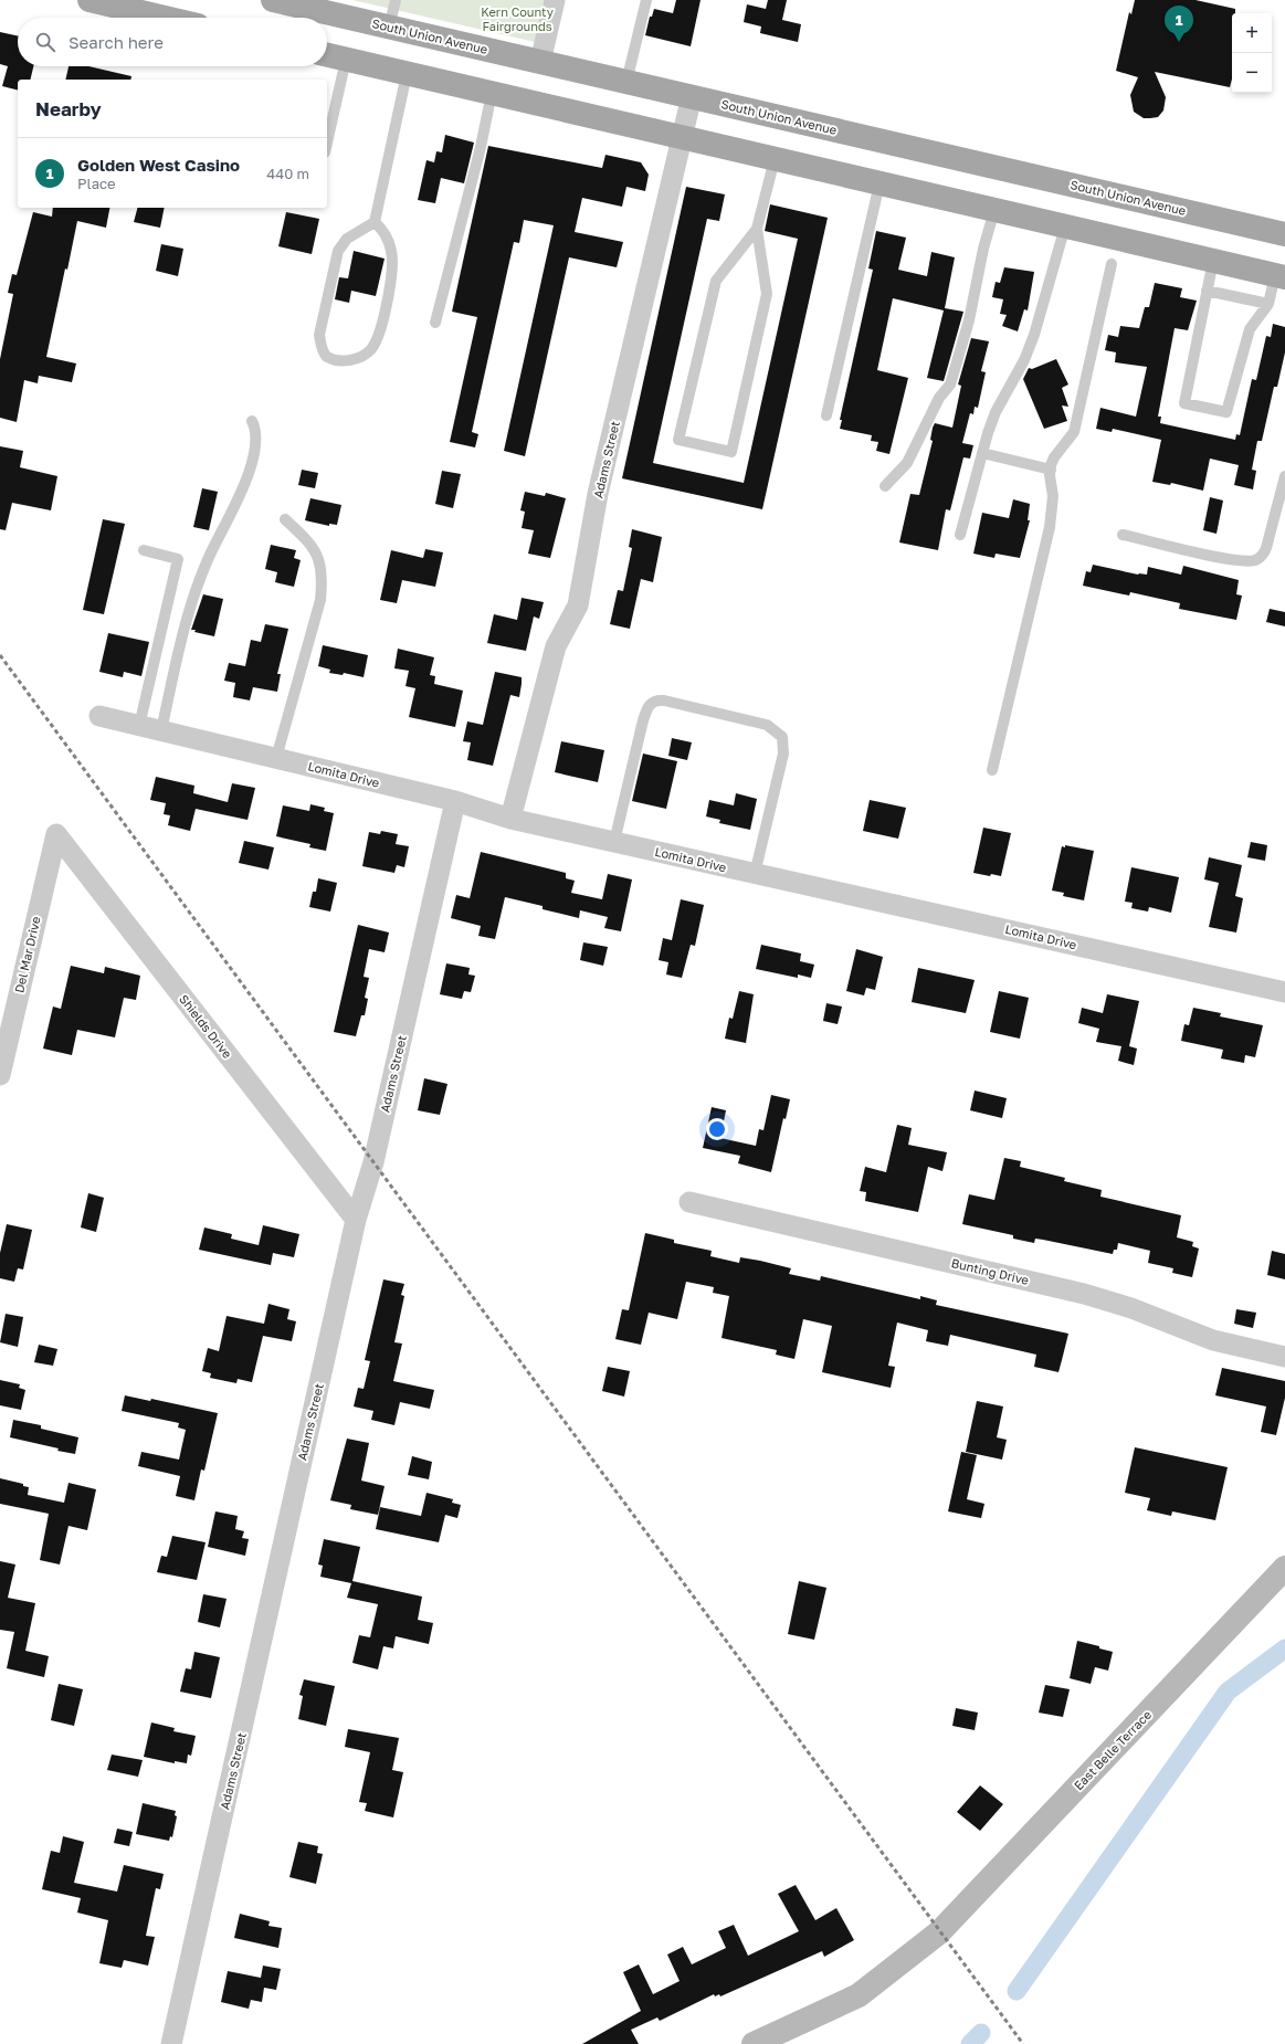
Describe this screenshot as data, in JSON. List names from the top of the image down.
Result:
{
  "streets": {
    "main road": ["South Union Avenue"],
    "street": [
      "Adams Street",
      "Lomita Drive",
      "Del Mar Drive",
      "Shields Drive",
      "Bunting Drive",
      "East Belle Terrace"
    ]
  },
  "crossings": [
    ["South Union Avenue", "Adams Street"],
    ["Adams Street", "Lomita Drive"],
    ["Adams Street", "Shields Drive"],
    ["Del Mar Drive", "Shields Drive"]
  ],
  "parks": ["Kern County Fairgrounds"],
  "page": {
    "pins": "1",
    "map_buttons": ["+", "−"],
    "search": "Search here",
    "heading": "Nearby",
    "list": [
      {
        "mark": "1",
        "name": "Golden West Casino",
        "note": "Place",
        "value": "440 m"
      }
    ]
  }
}
